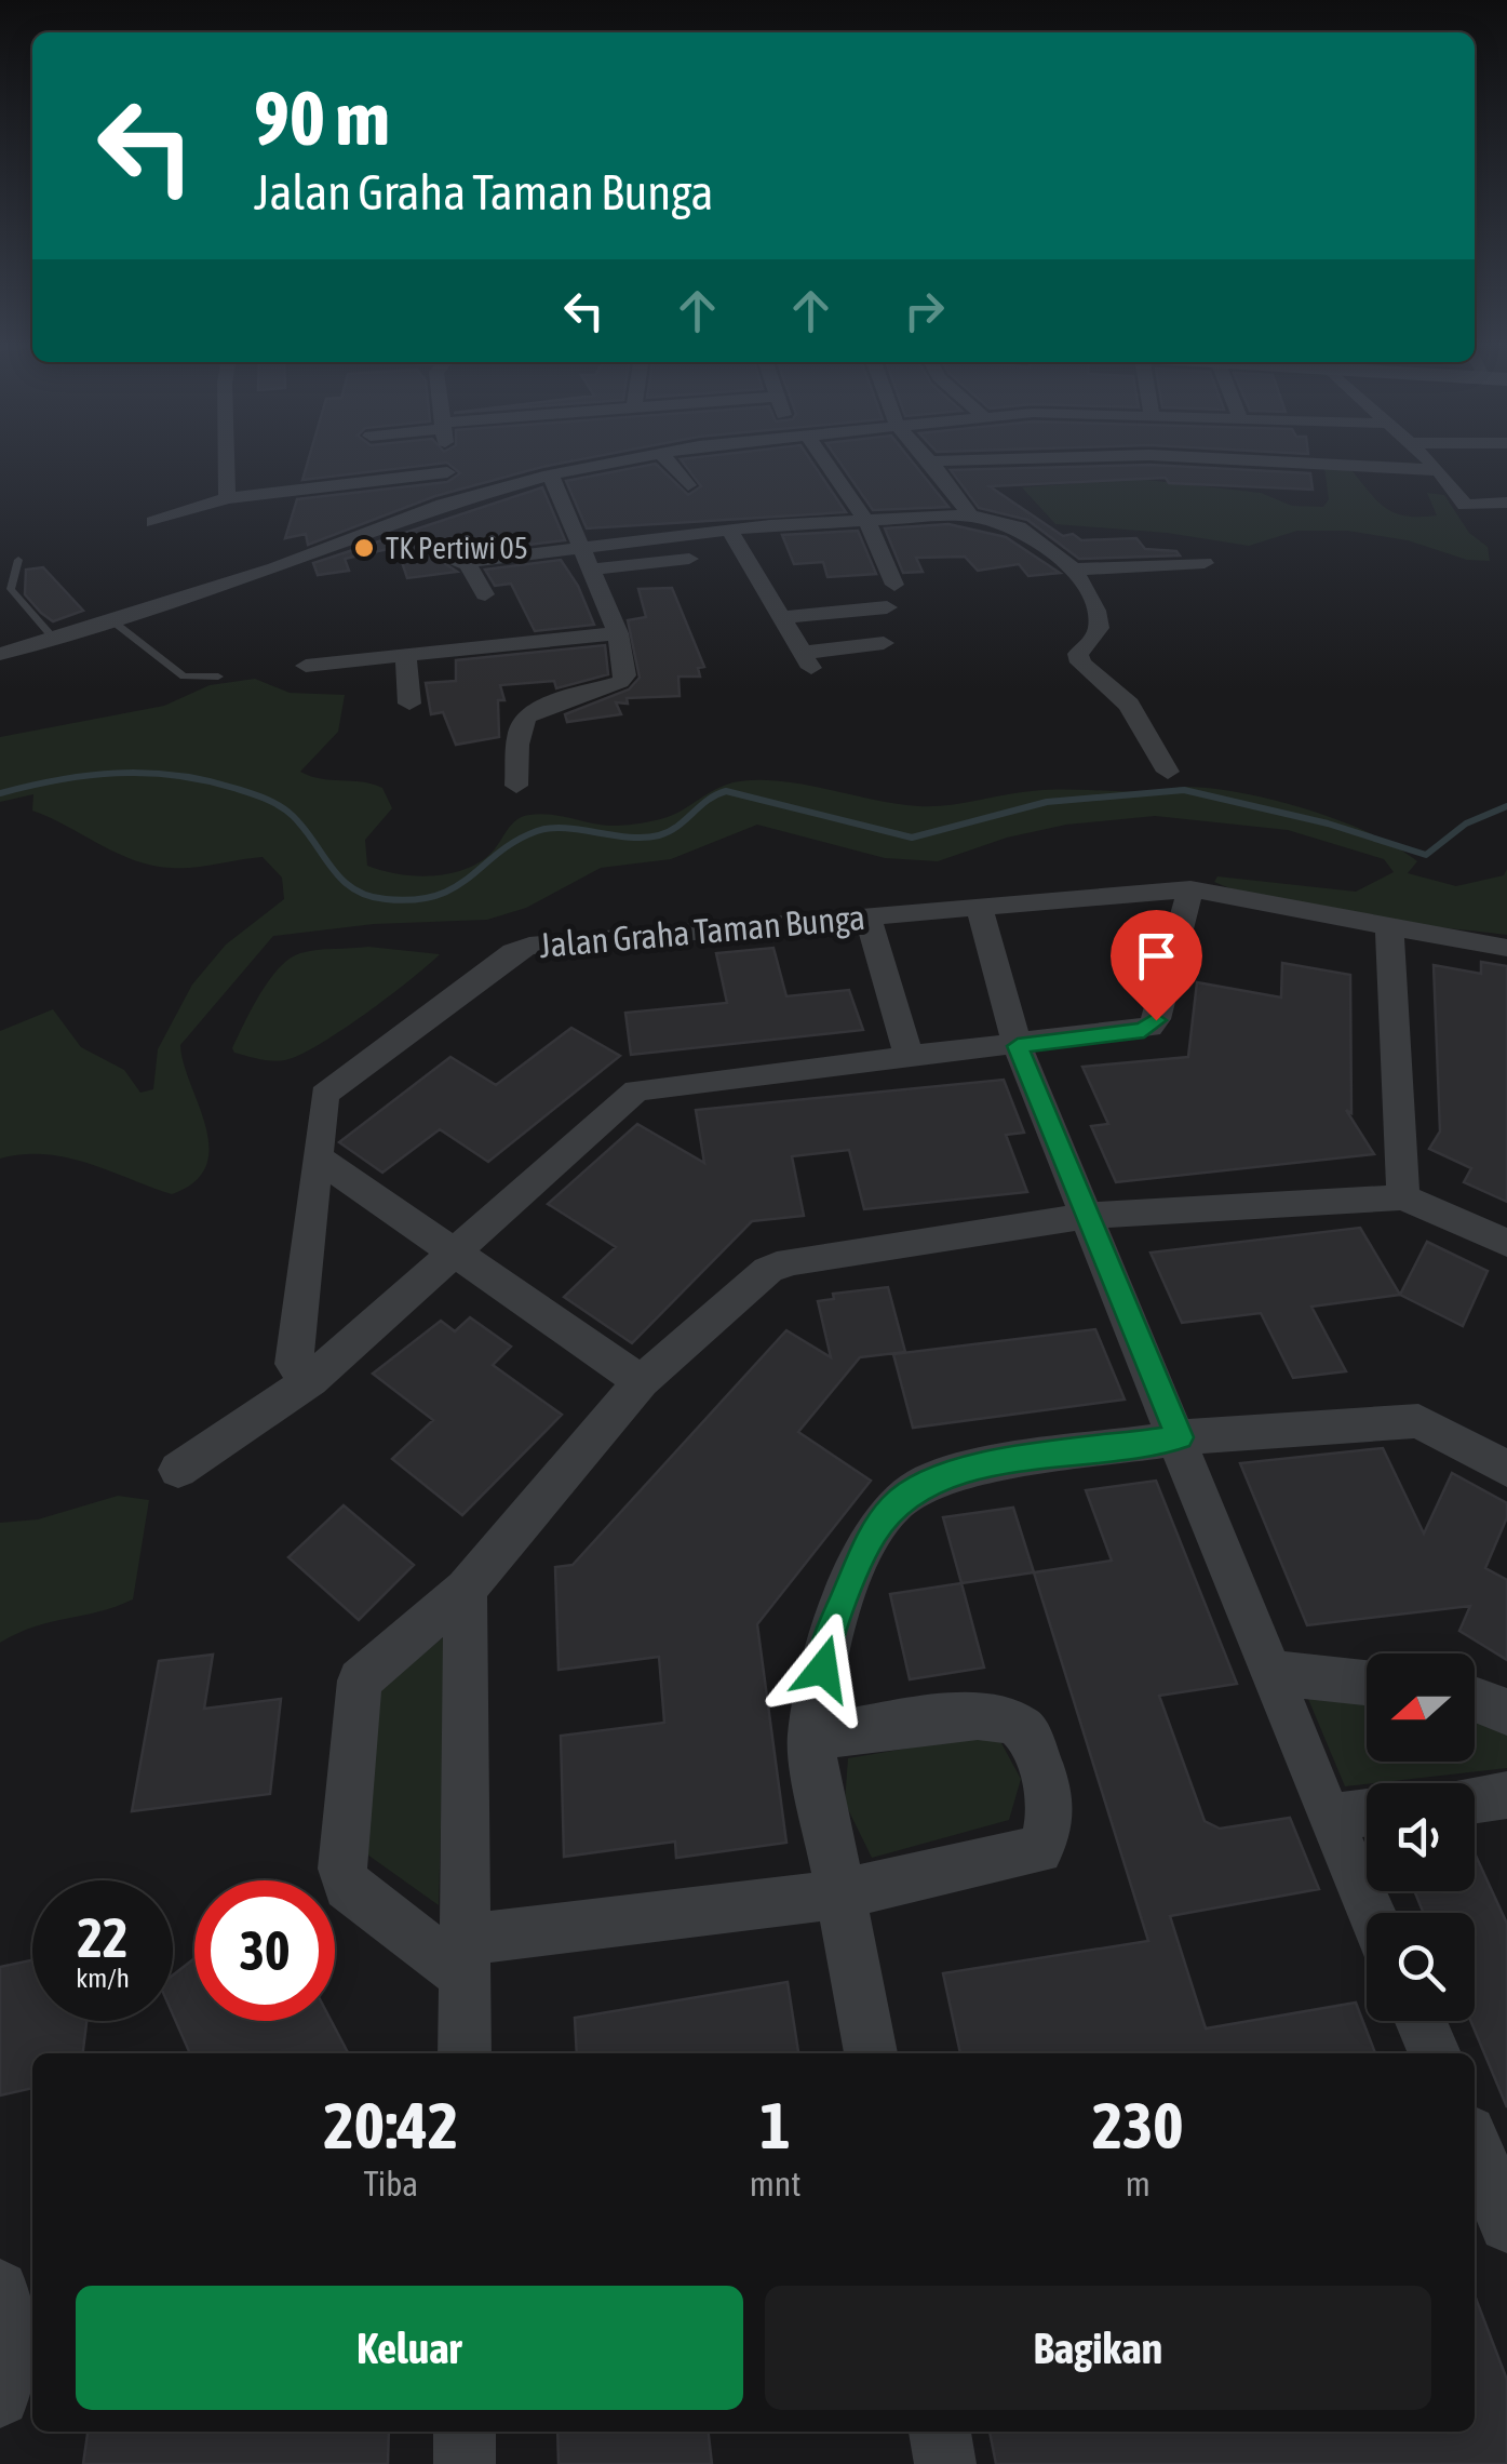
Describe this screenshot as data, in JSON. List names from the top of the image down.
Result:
{
  "streets": {
    "street": ["Jalan Graha Taman Bunga"]
  },
  "places": ["TK Pertiwi 05"],
  "north": "left",
  "page": {
    "turn": ["90 m", "Jalan Graha Taman Bunga"],
    "speed": "22 km/h",
    "limit": "30",
    "eta": [
      "20:42",
      "Tiba",
      "1",
      "mnt",
      "230",
      "m"
    ],
    "buttons": ["Keluar", "Bagikan"]
  }
}
